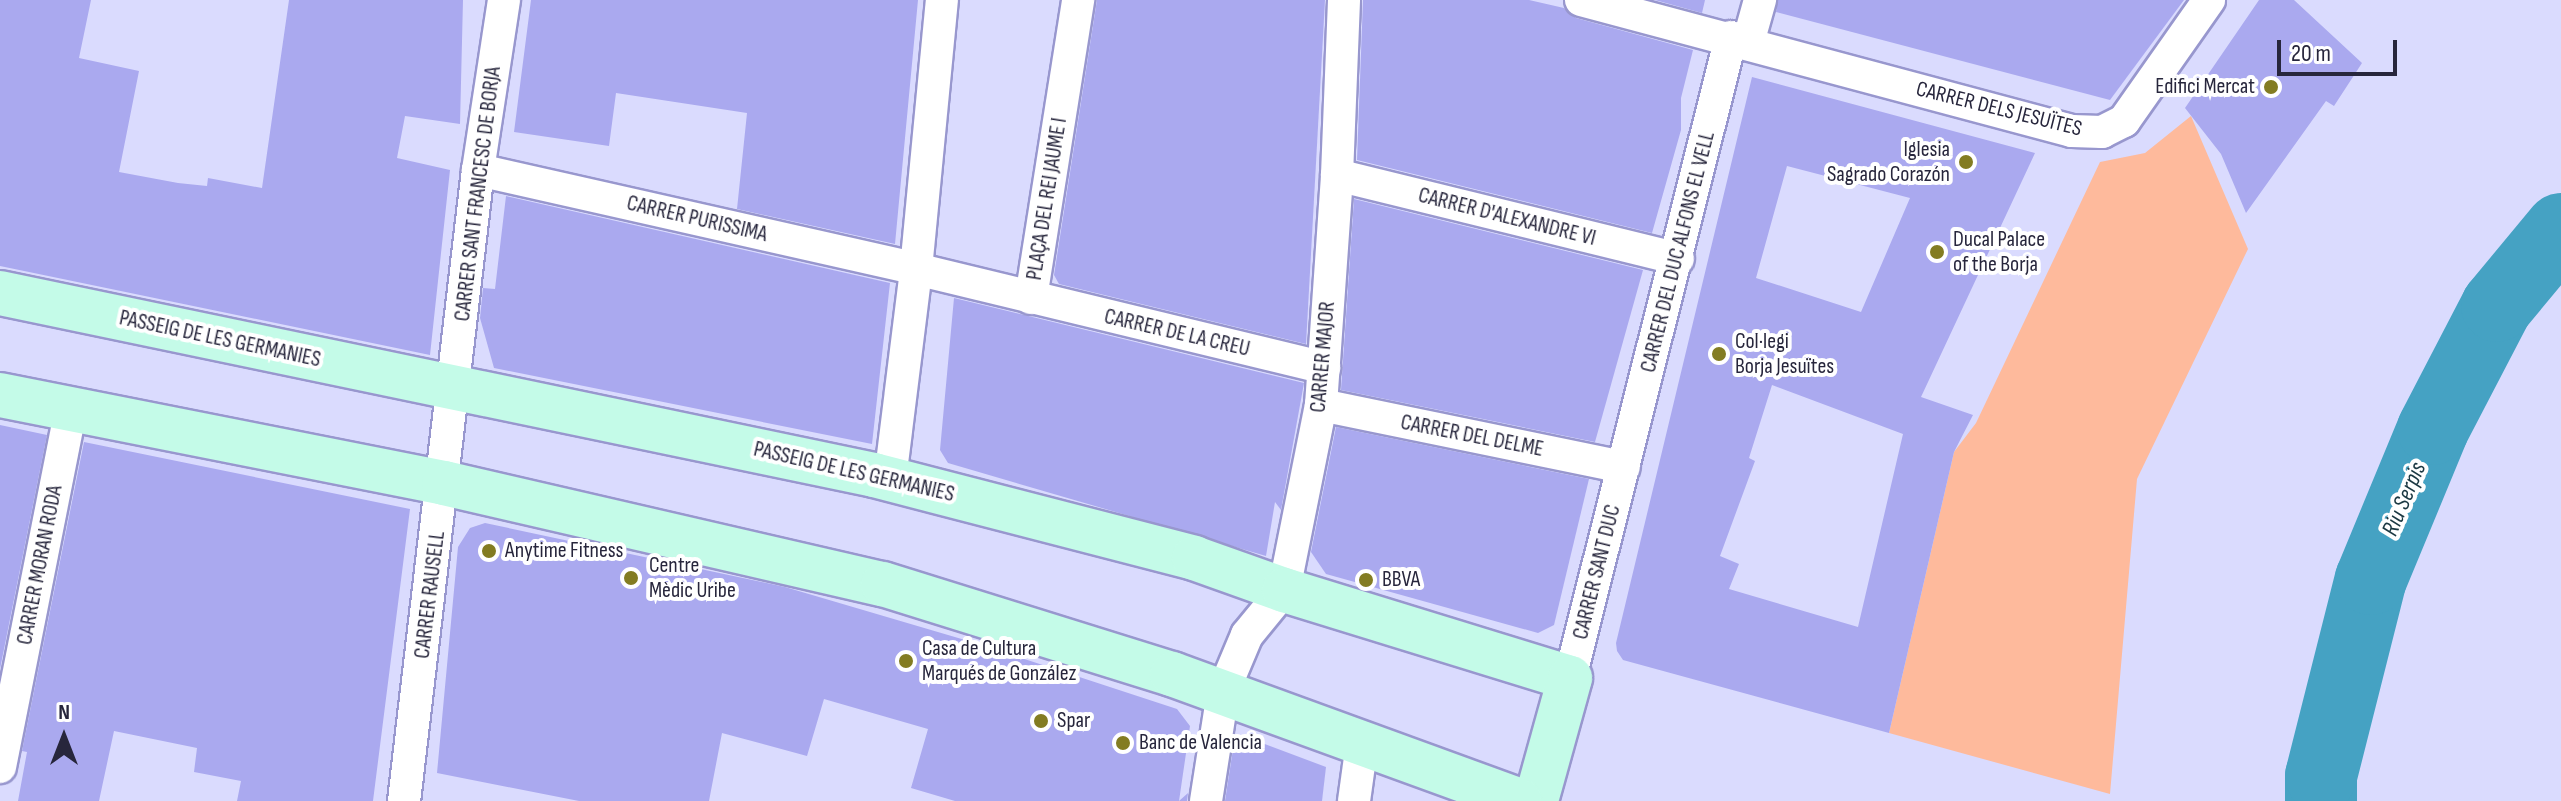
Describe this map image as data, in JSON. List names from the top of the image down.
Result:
{
  "streets": {
    "street": [
      "CARRER DELS JESUÏTES",
      "CARRER SANT FRANCESC DE BORJA",
      "PLAÇA DEL REI JAUME I",
      "CARRER D'ALEXANDRE VI",
      "CARRER PURISSIMA",
      "CARRER DEL DUC ALFONS EL VELL",
      "CARRER DE LA CREU",
      "PASSEIG DE LES GERMANIES",
      "CARRER MAJOR",
      "CARRER DEL DELME",
      "CARRER MORAN RODA",
      "CARRER SANT DUC",
      "CARRER RAUSELL"
    ]
  },
  "crossings": [
    ["CARRER DELS JESUÏTES", "CARRER DEL DUC ALFONS EL VELL"],
    ["CARRER SANT FRANCESC DE BORJA", "CARRER PURISSIMA"],
    ["CARRER SANT FRANCESC DE BORJA", "PASSEIG DE LES GERMANIES"],
    ["CARRER SANT FRANCESC DE BORJA", "CARRER RAUSELL"],
    ["PLAÇA DEL REI JAUME I", "CARRER PURISSIMA"],
    ["PLAÇA DEL REI JAUME I", "CARRER DE LA CREU"],
    ["CARRER D'ALEXANDRE VI", "CARRER DEL DUC ALFONS EL VELL"],
    ["CARRER D'ALEXANDRE VI", "CARRER MAJOR"],
    ["CARRER DEL DUC ALFONS EL VELL", "CARRER DEL DELME"],
    ["CARRER DEL DUC ALFONS EL VELL", "CARRER SANT DUC"],
    ["CARRER DE LA CREU", "CARRER MAJOR"],
    ["PASSEIG DE LES GERMANIES", "CARRER MAJOR"],
    ["PASSEIG DE LES GERMANIES", "CARRER SANT DUC"],
    ["PASSEIG DE LES GERMANIES", "CARRER RAUSELL"],
    ["CARRER MAJOR", "CARRER DEL DELME"],
    ["CARRER DEL DELME", "CARRER SANT DUC"]
  ],
  "water": ["Riu Serpis"],
  "places": [
    "Edifici Mercat",
    "Iglesia Sagrado Corazón",
    "Ducal Palace of the Borja",
    "Col·legi Borja Jesuïtes",
    "Anytime Fitness",
    "Centre Mèdic Uribe",
    "BBVA",
    "Casa de Cultura Marqués de González",
    "Spar",
    "Banc de Valencia"
  ],
  "scale_bar": "20 m",
  "north": "top"
}
